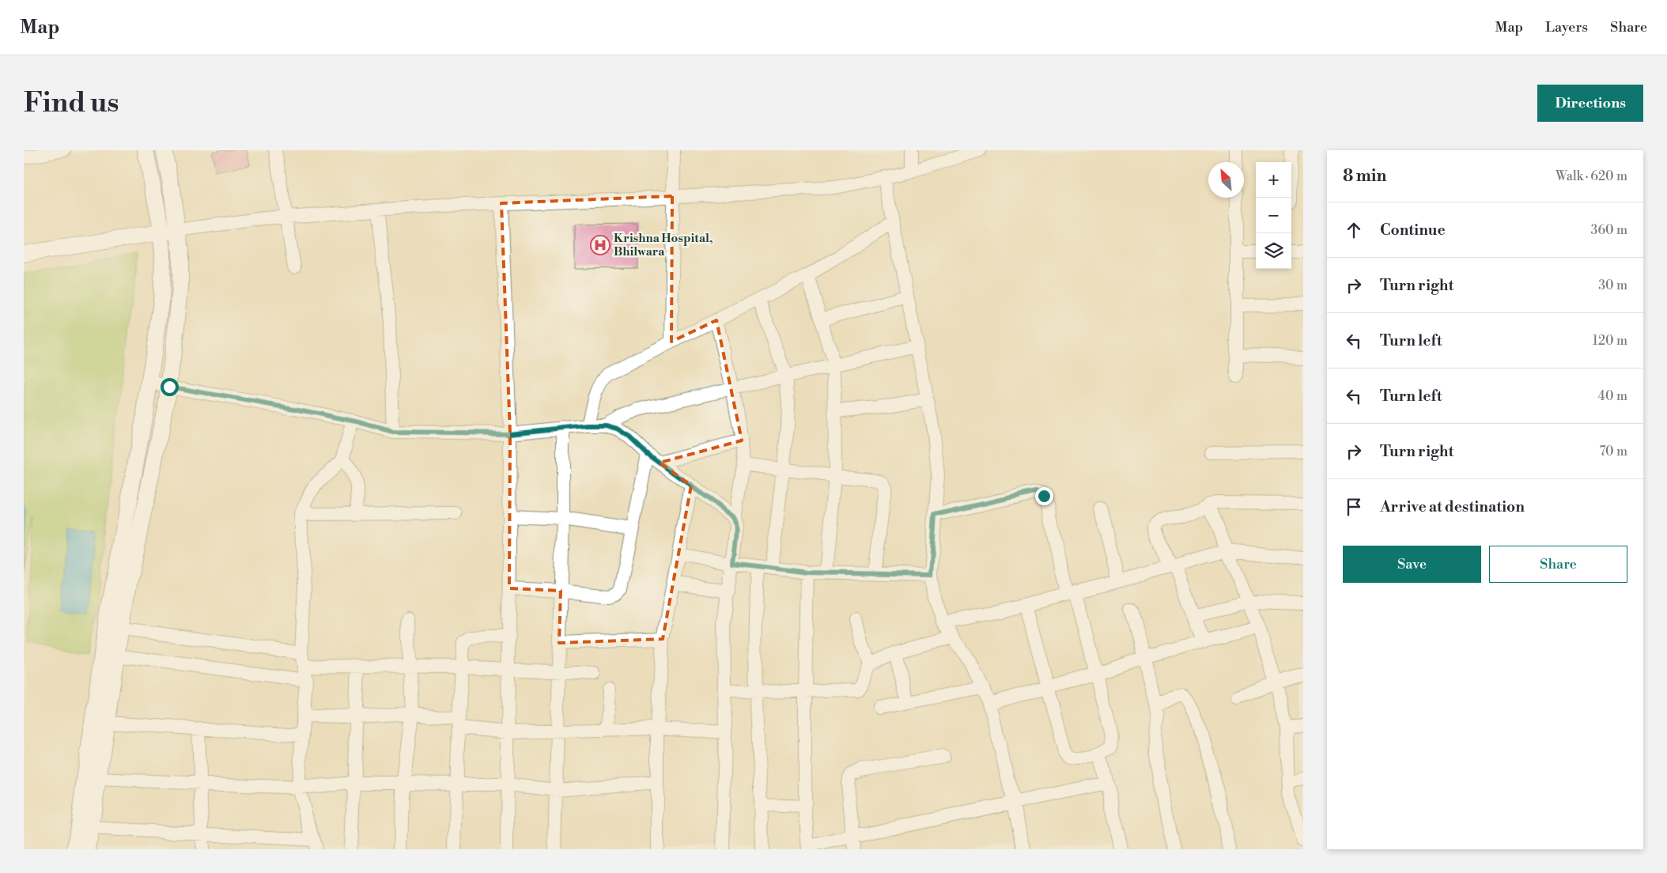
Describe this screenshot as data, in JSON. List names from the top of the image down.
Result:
{
  "places": {
    "hospital": ["Krishna Hospital, Bhilwara"]
  },
  "north": "top left",
  "page": {
    "header": "Map",
    "nav": ["Map", "Layers", "Share"],
    "buttons": [
      "Directions",
      ["Save", "Share"]
    ],
    "title": "Find us",
    "heading": ["8 min", "Walk · 620 m"],
    "map_buttons": ["+", "−"],
    "list": [
      ["Continue", "360 m"],
      ["Turn right", "30 m"],
      ["Turn left", "120 m"],
      ["Turn left", "40 m"],
      ["Turn right", "70 m"],
      "Arrive at destination"
    ]
  }
}
